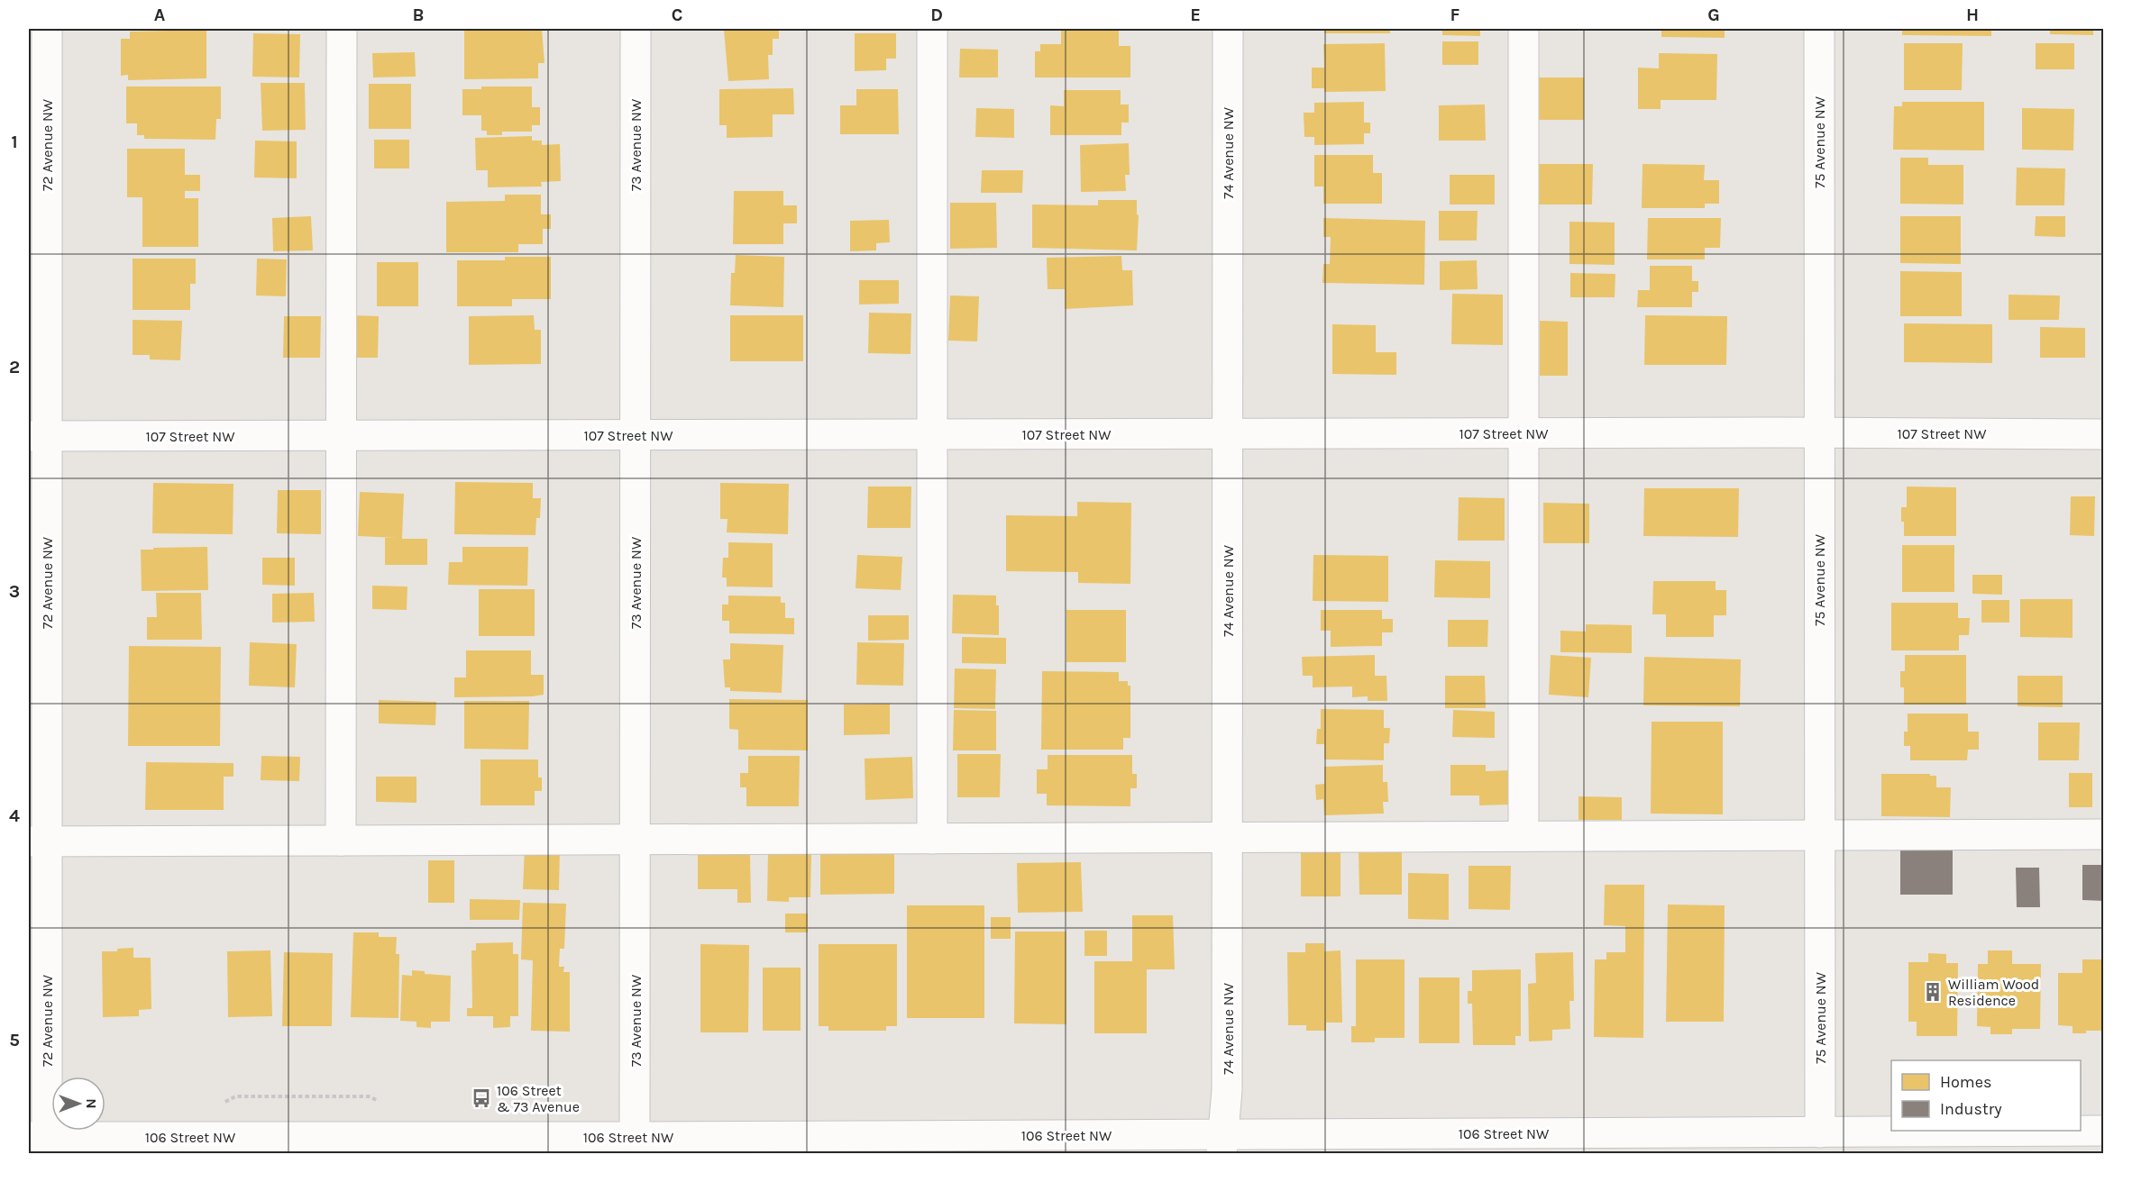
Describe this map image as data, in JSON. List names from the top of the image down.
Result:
{
  "streets": {
    "street": [
      "75 Avenue NW",
      "72 Avenue NW",
      "73 Avenue NW",
      "74 Avenue NW",
      "107 Street NW",
      "106 Street NW"
    ]
  },
  "crossings": [
    ["75 Avenue NW", "107 Street NW"],
    ["75 Avenue NW", "106 Street NW"],
    ["72 Avenue NW", "107 Street NW"],
    ["72 Avenue NW", "106 Street NW"],
    ["73 Avenue NW", "107 Street NW"],
    ["73 Avenue NW", "106 Street NW"],
    ["74 Avenue NW", "107 Street NW"],
    ["74 Avenue NW", "106 Street NW"]
  ],
  "places": {
    "building": ["William Wood Residence"],
    "bus stop": ["106 Street & 73 Avenue"]
  },
  "legend": ["Homes", "Industry"],
  "north": "right",
  "grid": {
    "columns": [
      "A",
      "B",
      "C",
      "D",
      "E",
      "F",
      "G",
      "H"
    ],
    "rows": [
      "1",
      "2",
      "3",
      "4",
      "5"
    ]
  }
}
